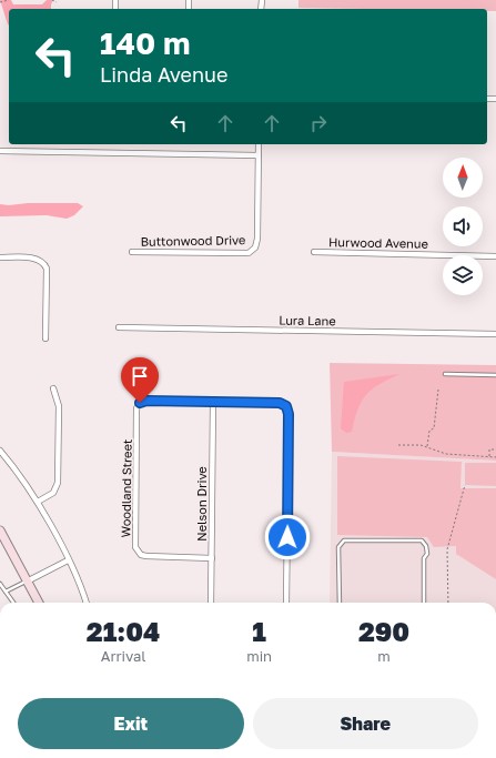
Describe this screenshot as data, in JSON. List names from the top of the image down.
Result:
{
  "streets": {
    "street": [
      "Buttonwood Drive",
      "Hurwood Avenue",
      "Lura Lane",
      "Woodland Street",
      "Nelson Drive"
    ]
  },
  "crossings": [
    ["Woodland Street", "Nelson Drive"]
  ],
  "north": "top",
  "page": {
    "turn": ["140 m", "Linda Avenue"],
    "eta": [
      "21:04",
      "Arrival",
      "1",
      "min",
      "290",
      "m"
    ],
    "buttons": ["Exit", "Share"]
  }
}
